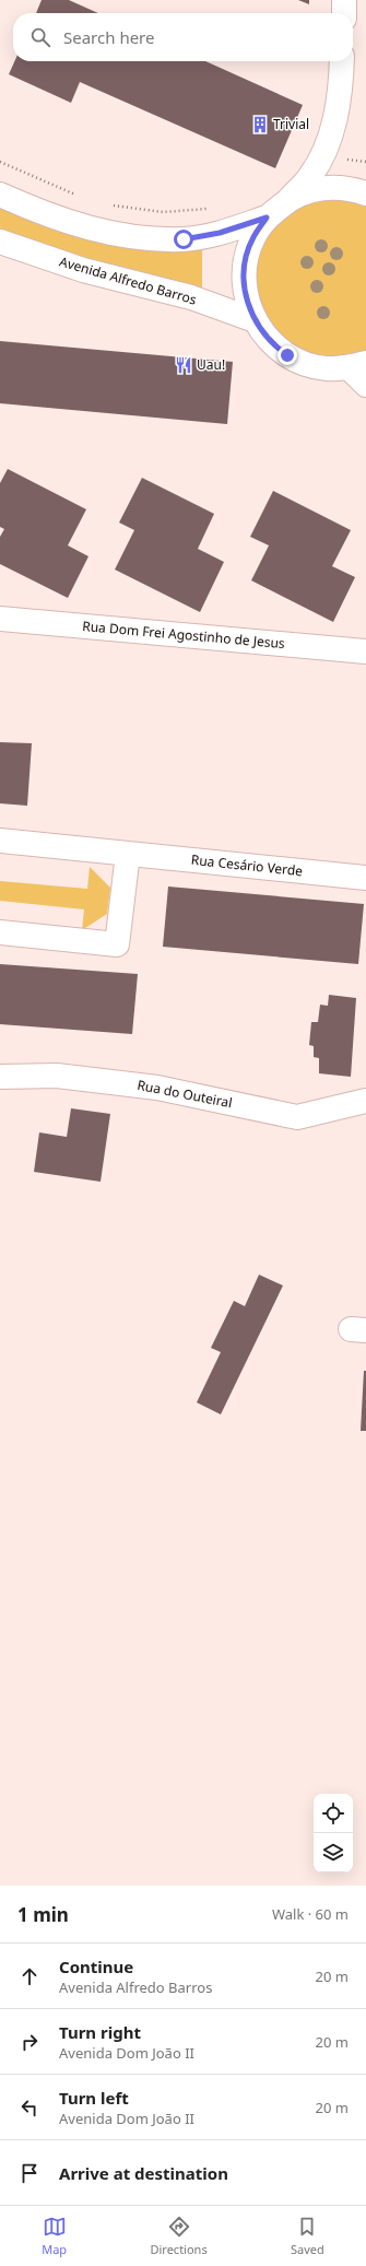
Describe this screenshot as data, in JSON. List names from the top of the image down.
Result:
{
  "streets": {
    "street": [
      "Avenida Alfredo Barros",
      "Rua Dom Frei Agostinho de Jesus",
      "Rua Cesário Verde",
      "Rua do Outeiral"
    ]
  },
  "places": {
    "building": ["Trivial"],
    "restaurant": ["Uau!"]
  },
  "page": {
    "search": "Search here",
    "heading": ["1 min", "Walk · 60 m"],
    "list": [
      ["Continue", "Avenida Alfredo Barros", "20 m"],
      ["Turn right", "Avenida Dom João II", "20 m"],
      ["Turn left", "Avenida Dom João II", "20 m"],
      "Arrive at destination"
    ],
    "nav": ["Map", "Directions", "Saved"]
  }
}
